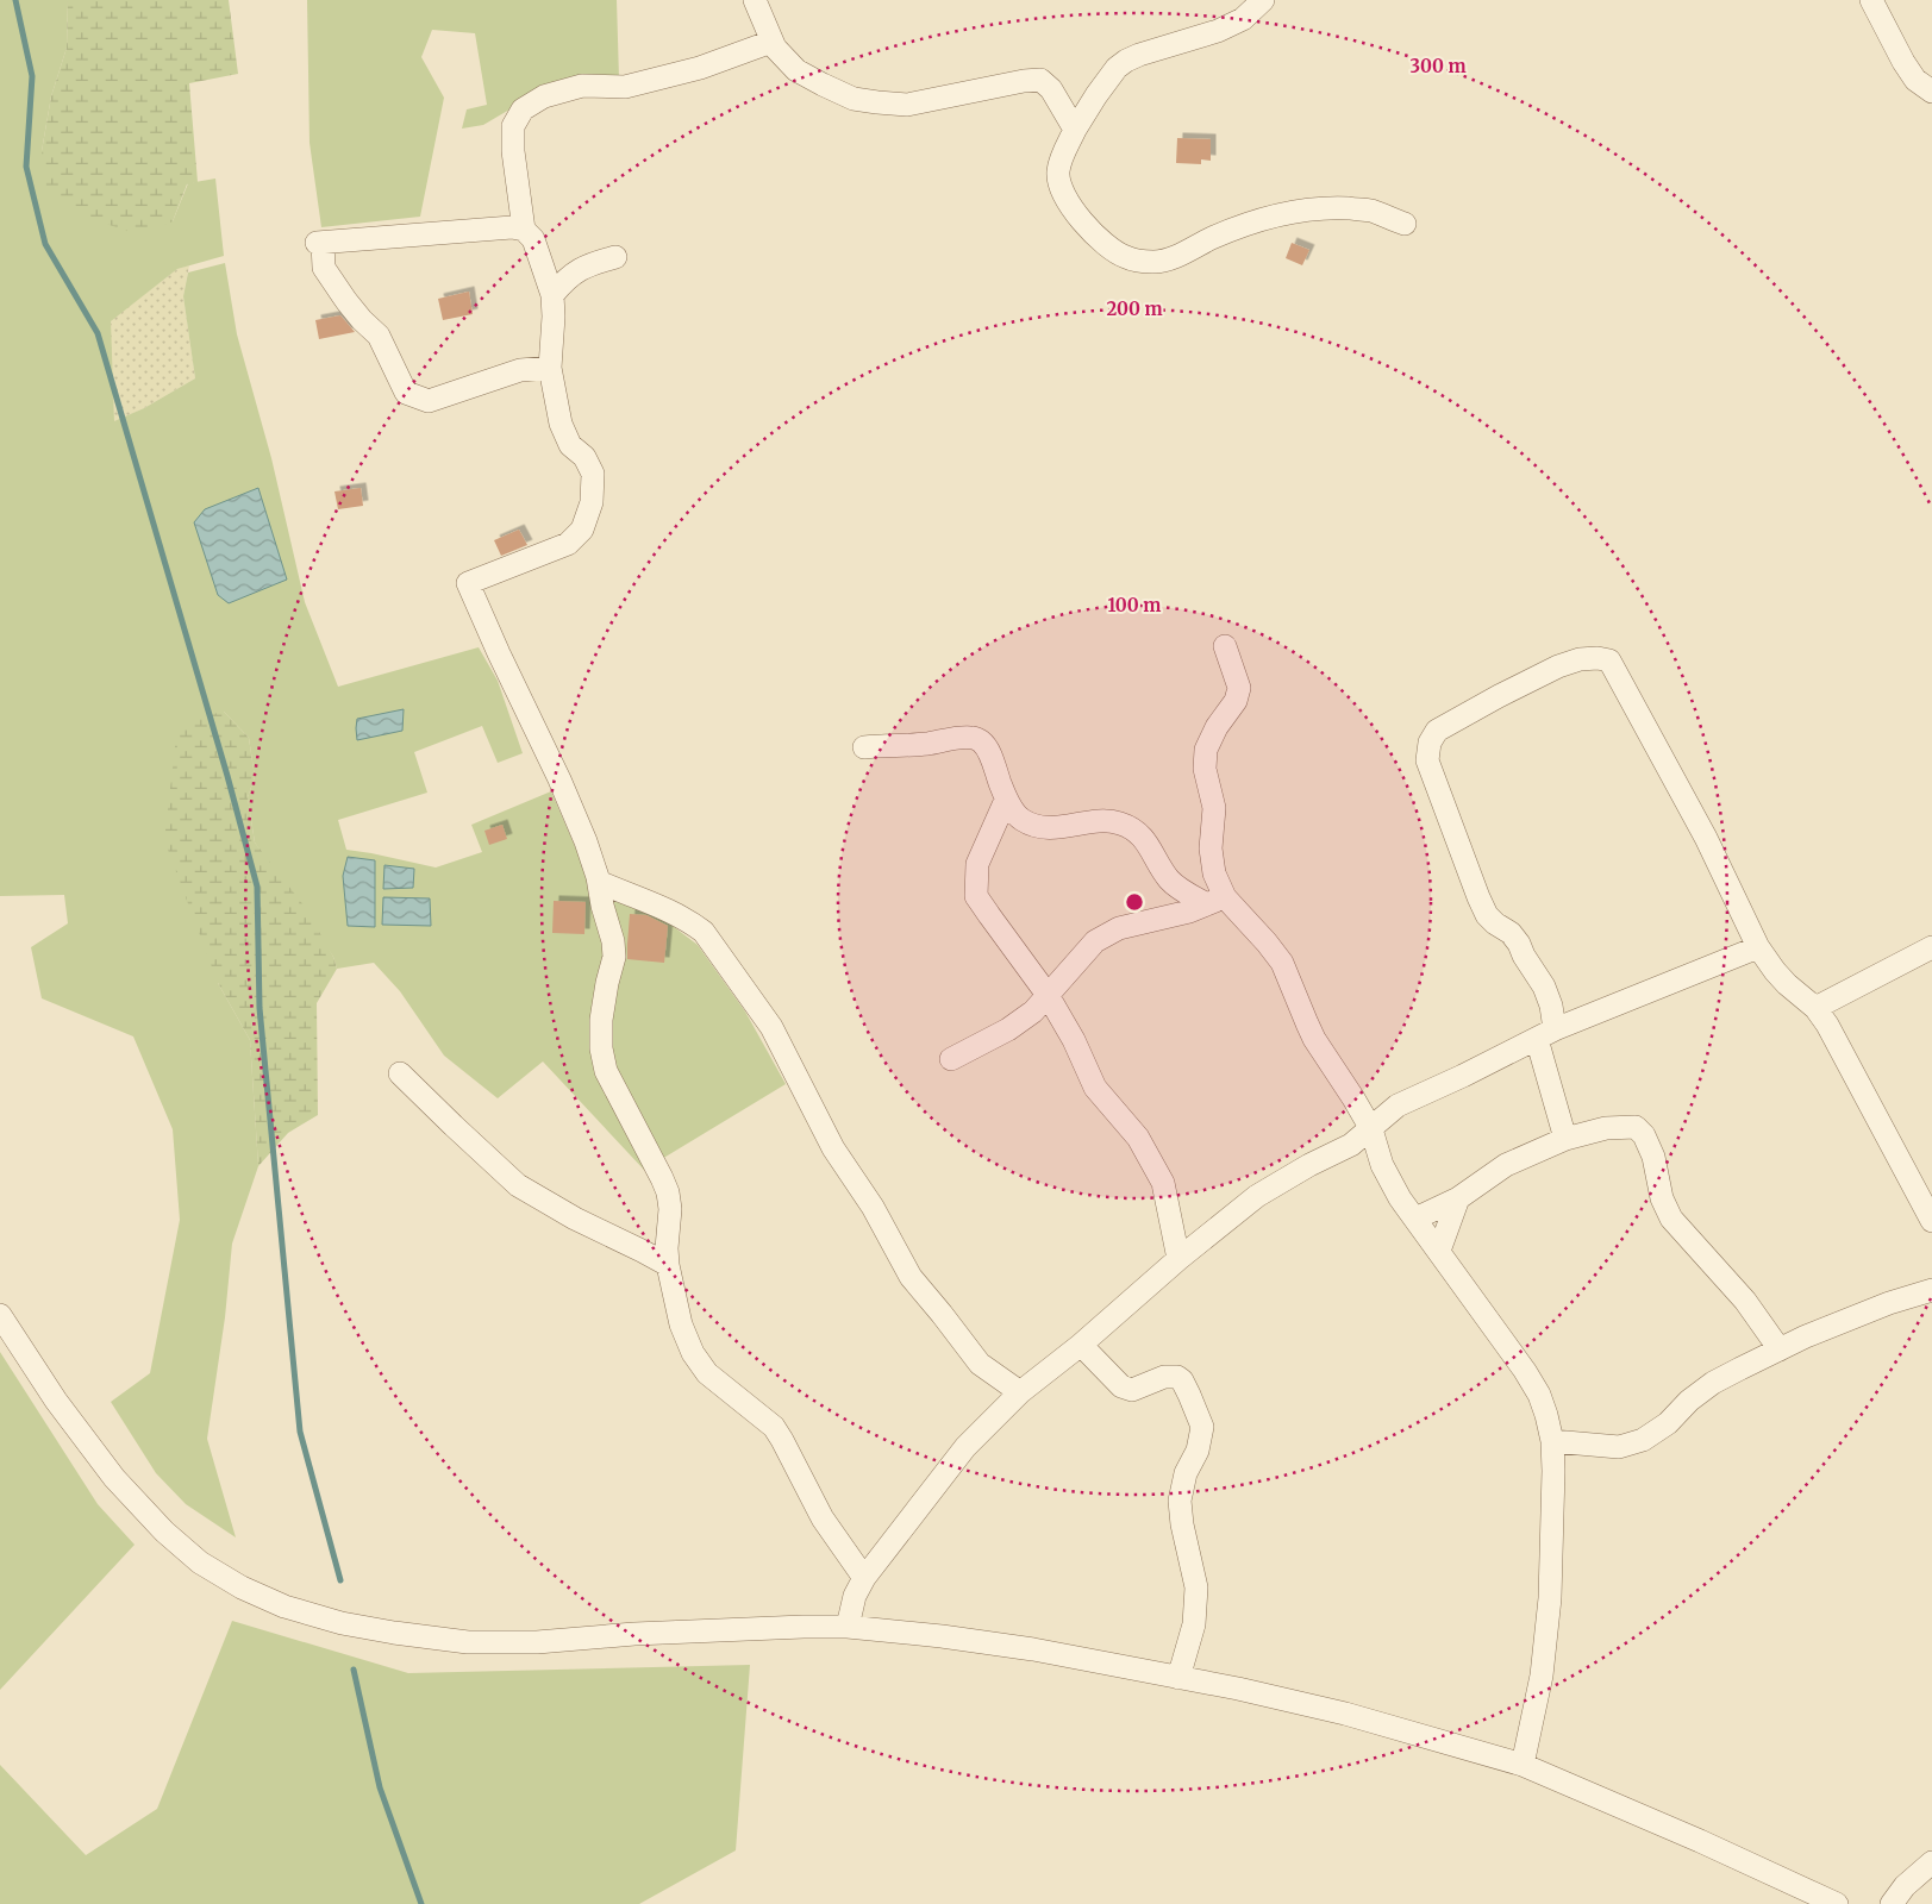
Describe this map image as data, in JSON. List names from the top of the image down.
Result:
{
  "rings": ["300 m", "200 m", "100 m"]
}
